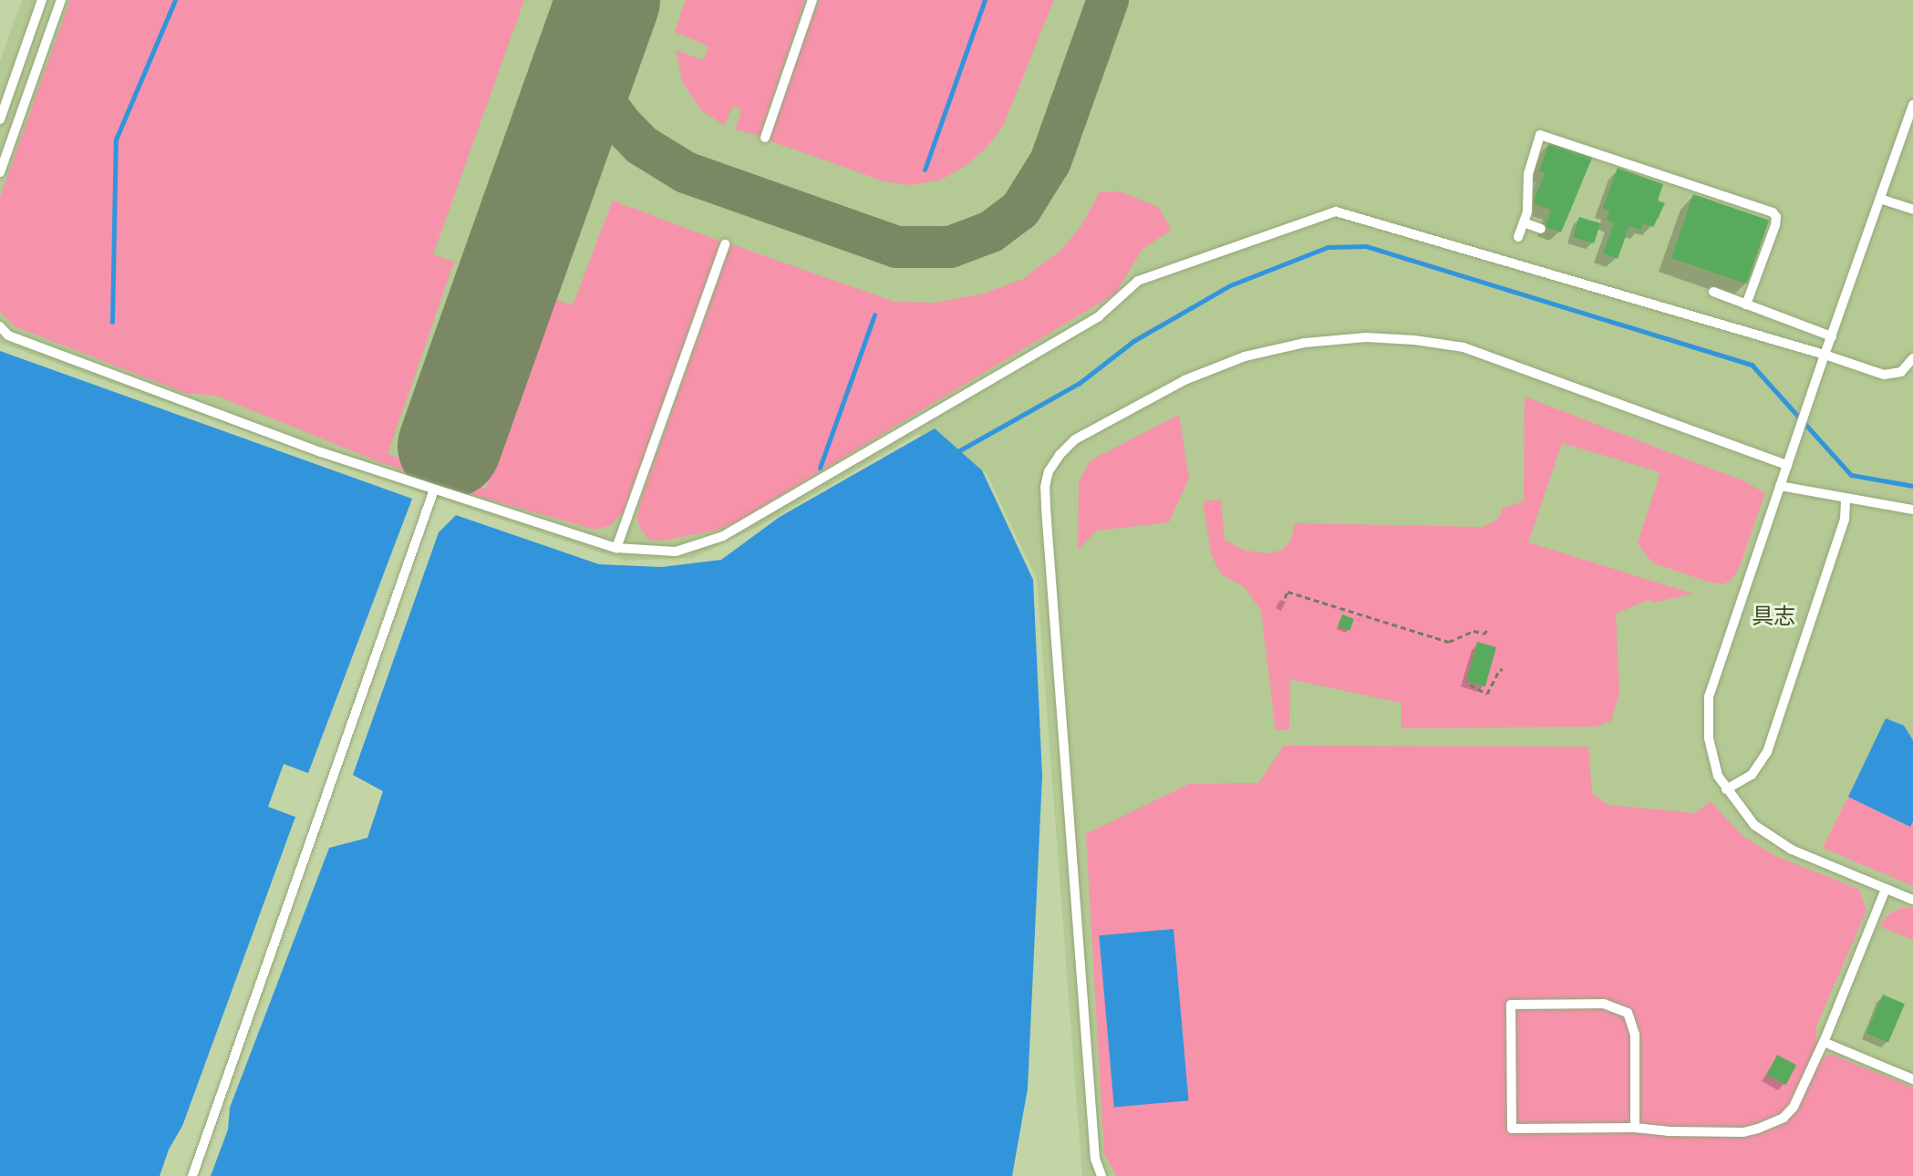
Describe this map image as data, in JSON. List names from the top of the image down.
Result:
{
  "districts": ["具志"]
}
